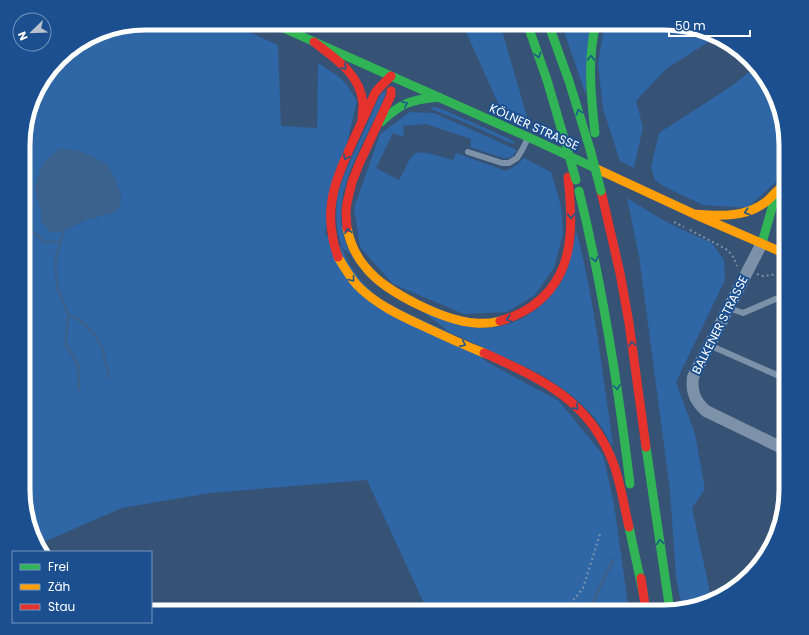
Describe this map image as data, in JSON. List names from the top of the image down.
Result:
{
  "streets": {
    "main road": ["KÖLNER STRASSE"],
    "street": ["BALKENER STRASSE"]
  },
  "crossings": [
    ["KÖLNER STRASSE", "BALKENER STRASSE"]
  ],
  "legend": ["Frei", "Zäh", "Stau"],
  "scale_bar": "50 m",
  "north": "bottom left"
}
